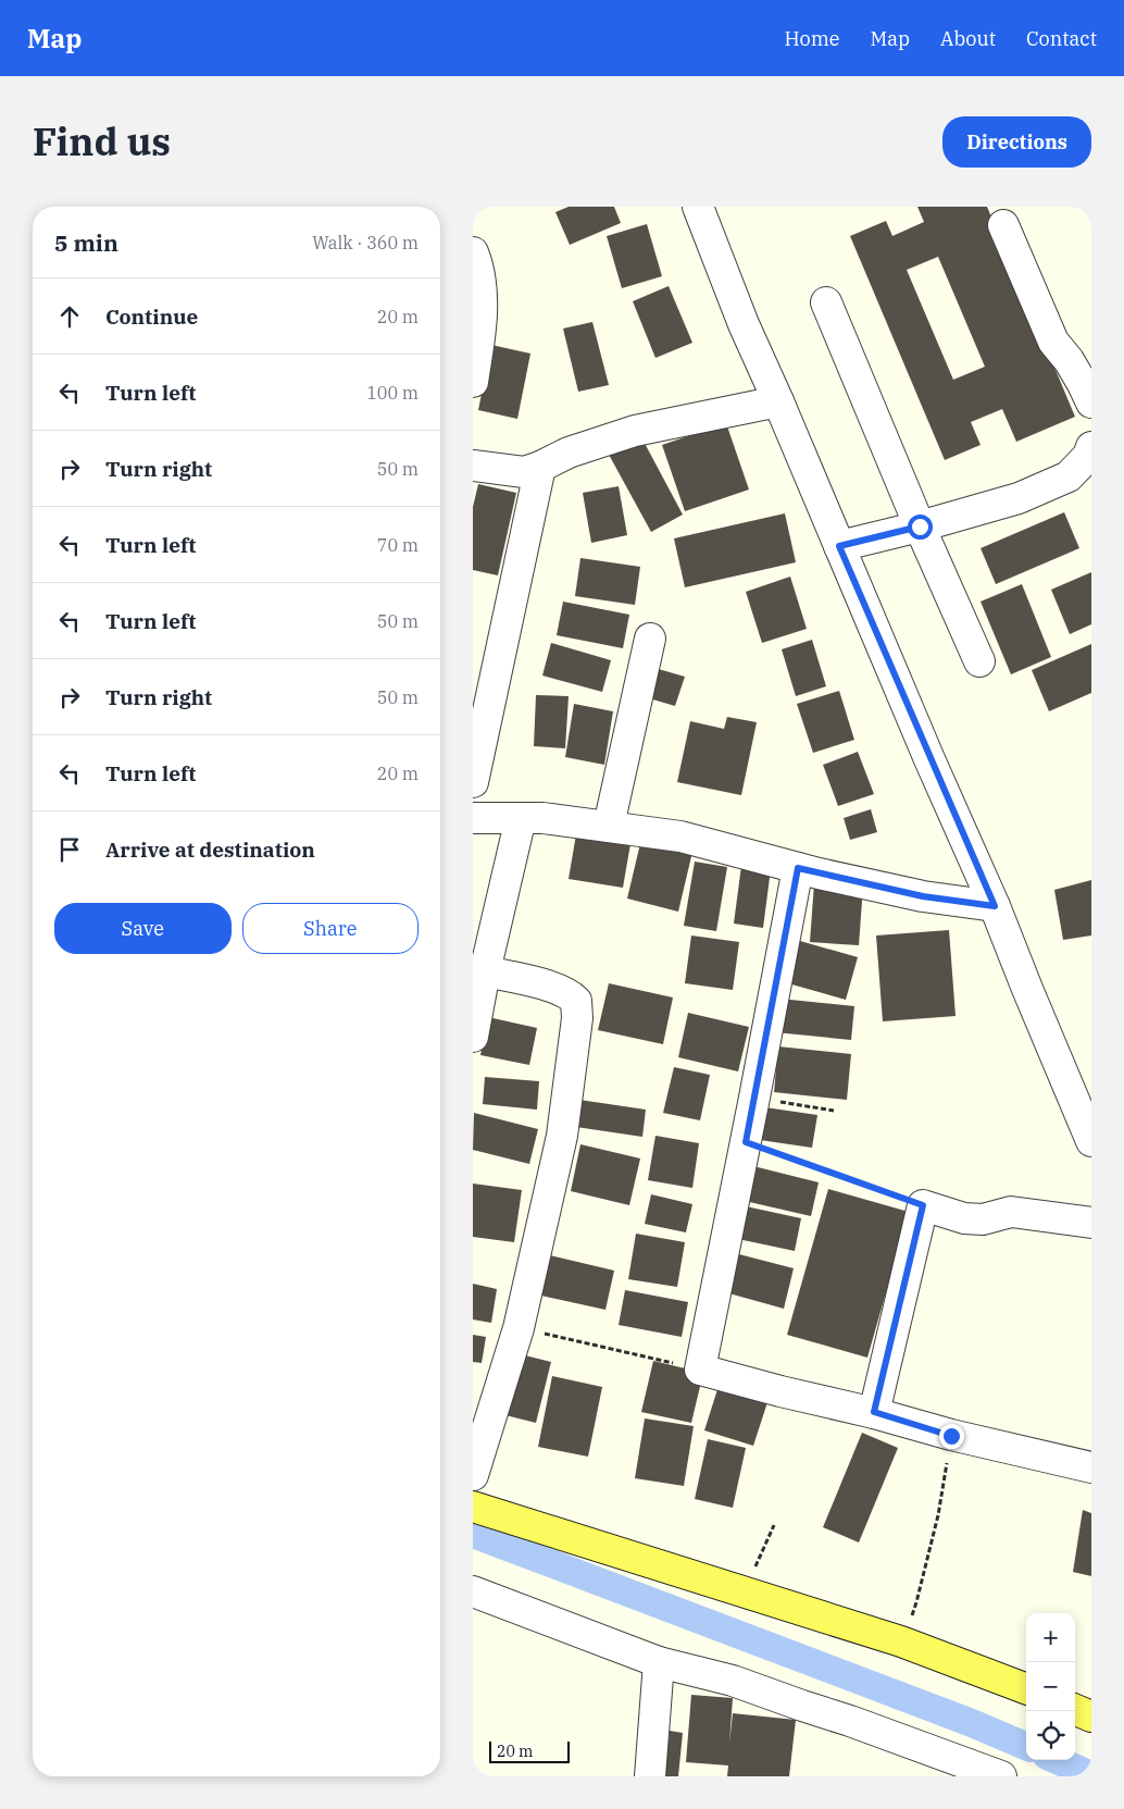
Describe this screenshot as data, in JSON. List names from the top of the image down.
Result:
{
  "scale_bar": "20 m",
  "page": {
    "header": "Map",
    "nav": [
      "Home",
      "Map",
      "About",
      "Contact"
    ],
    "title": "Find us",
    "buttons": [
      "Directions",
      ["Save", "Share"]
    ],
    "heading": ["5 min", "Walk · 360 m"],
    "list": [
      ["Continue", "20 m"],
      ["Turn left", "100 m"],
      ["Turn right", "50 m"],
      ["Turn left", "70 m"],
      ["Turn left", "50 m"],
      ["Turn right", "50 m"],
      ["Turn left", "20 m"],
      "Arrive at destination"
    ],
    "map_buttons": ["+", "−"],
    "scale": "20 m"
  }
}
